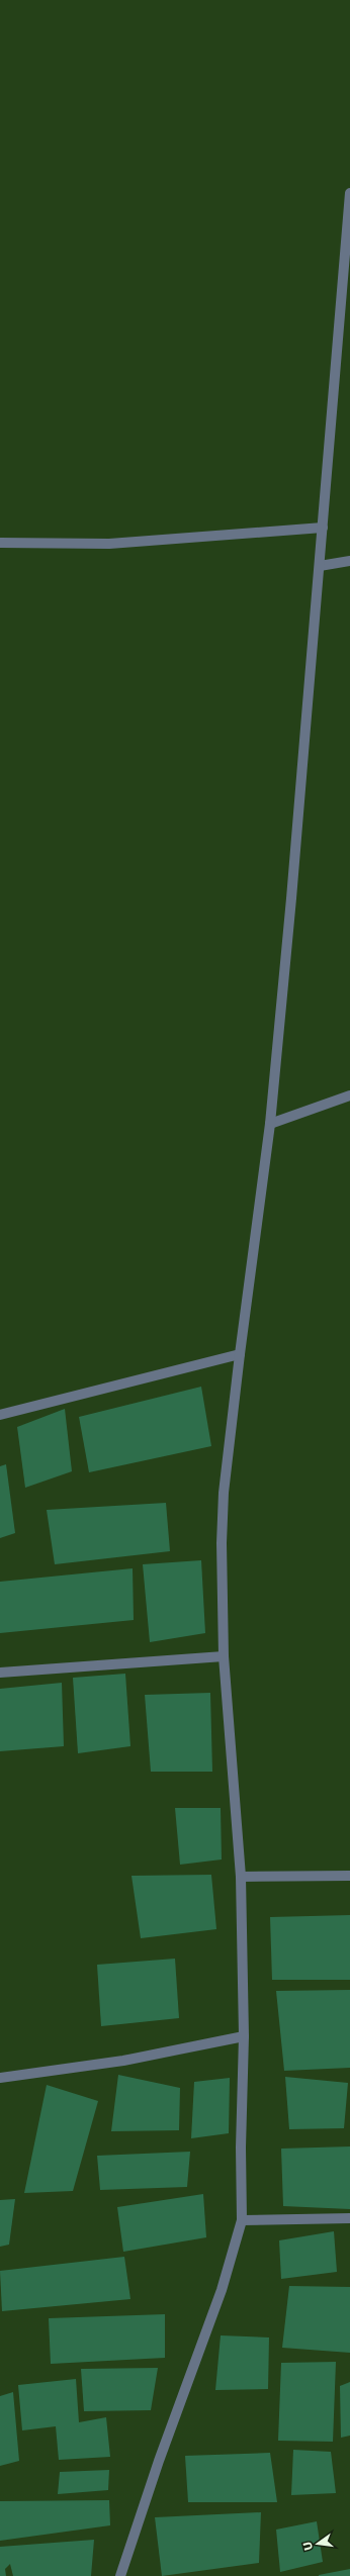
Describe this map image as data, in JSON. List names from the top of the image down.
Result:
{
  "north": "left"
}
